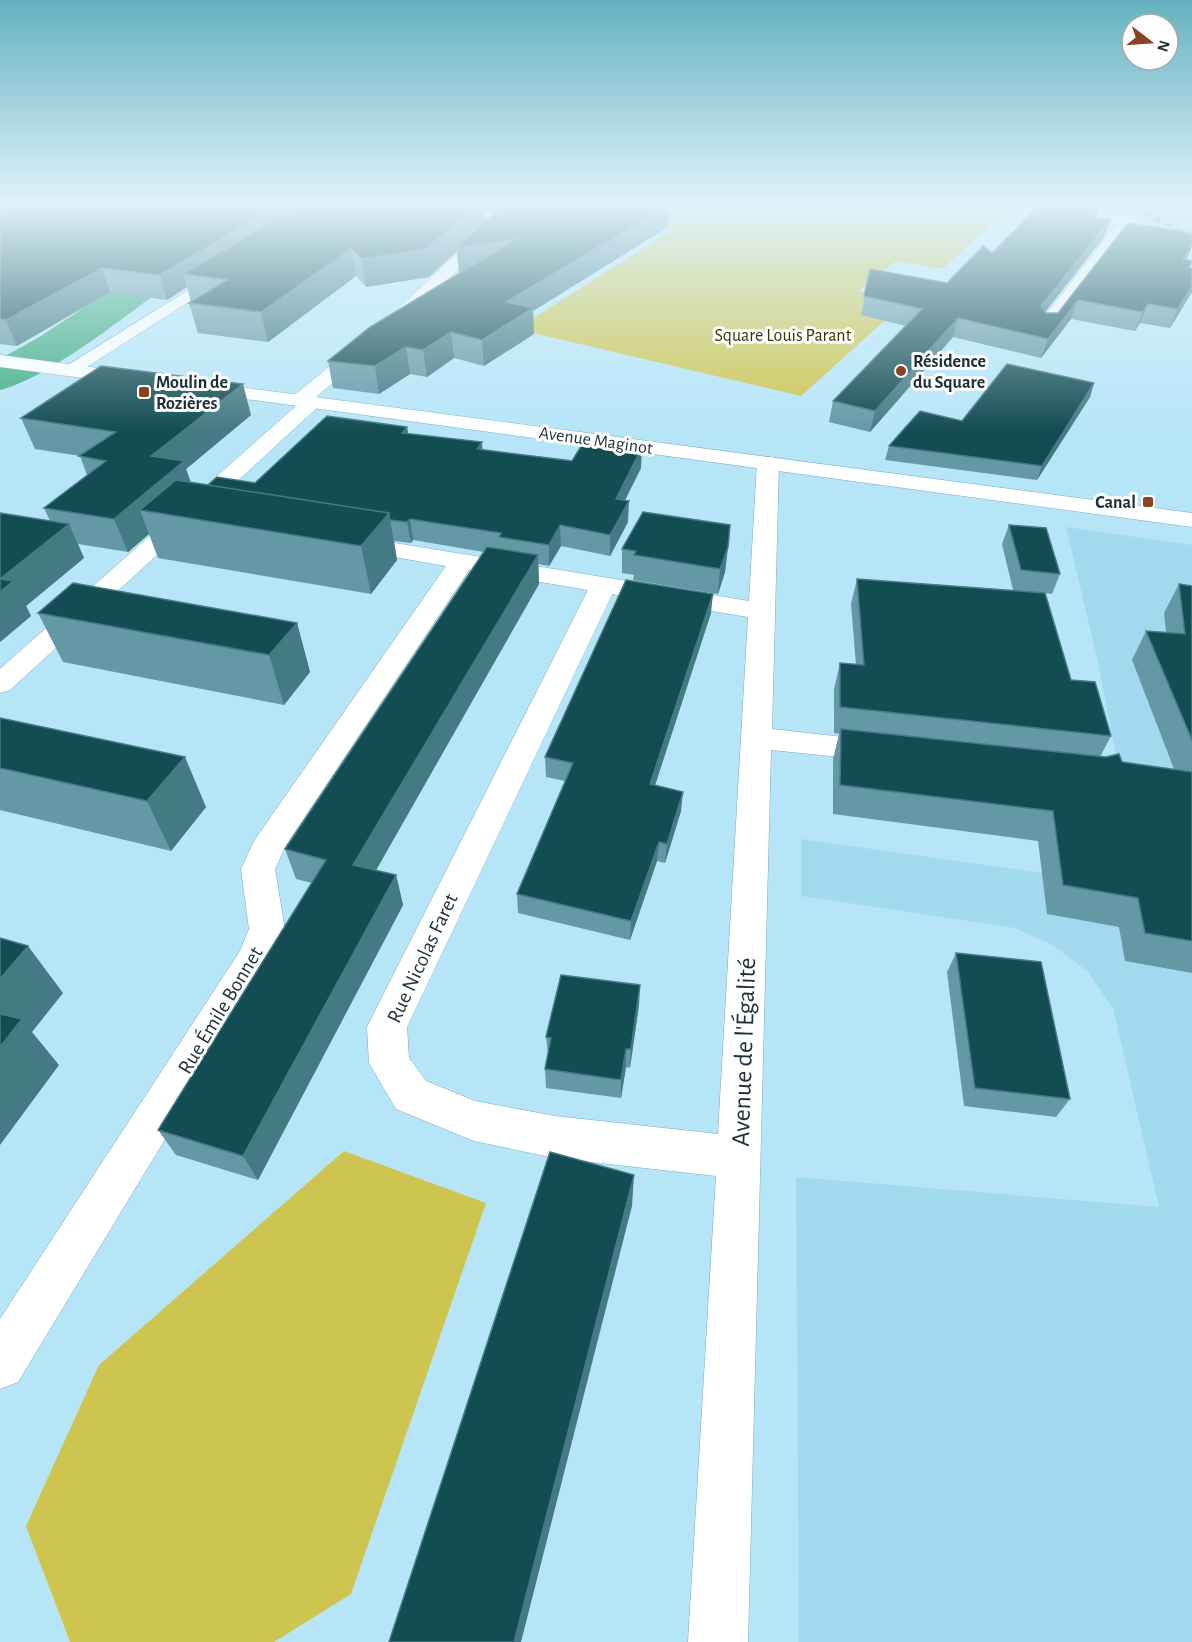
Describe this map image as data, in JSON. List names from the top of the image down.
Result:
{
  "streets": {
    "street": [
      "Avenue Maginot",
      "Rue Nicolas Faret",
      "Rue Émile Bonnet",
      "Avenue de l'Égalité"
    ]
  },
  "crossings": [
    ["Avenue Maginot", "Avenue de l'Égalité"],
    ["Rue Nicolas Faret", "Avenue de l'Égalité"]
  ],
  "parks": ["Square Louis Parant"],
  "places": {
    "other": ["Résidence du Square"],
    "transit": ["Moulin de Rozières", "Canal"]
  },
  "north": "right"
}
